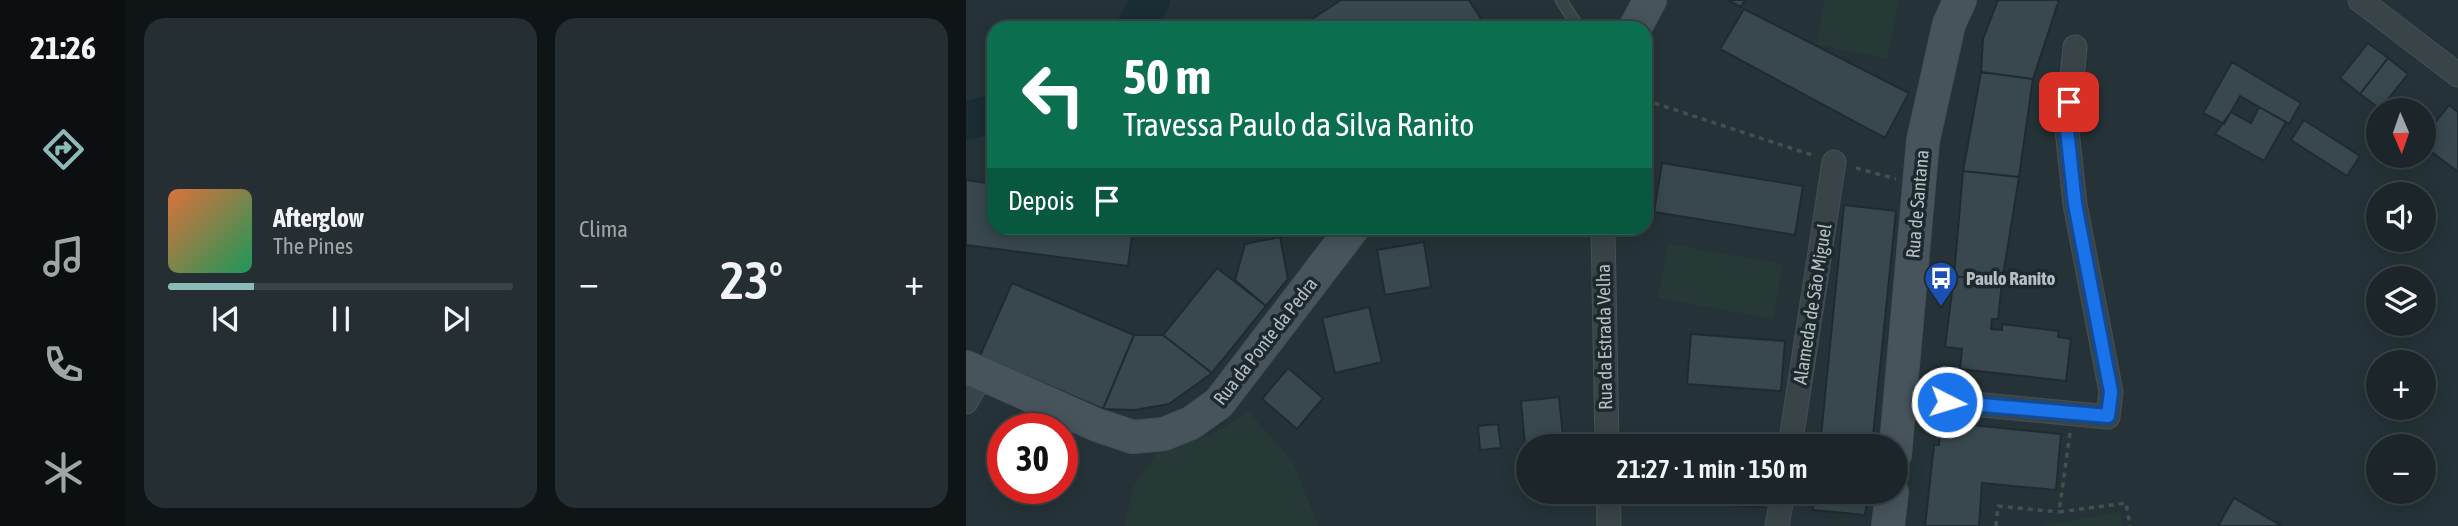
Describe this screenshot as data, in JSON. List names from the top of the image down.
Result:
{
  "streets": {
    "street": [
      "Rua de Santana",
      "Alameda de São Miguel",
      "Rua da Estrada Velha",
      "Rua da Ponte da Pedra"
    ]
  },
  "places": {
    "bus stop": ["Paulo Ranito"]
  },
  "north": "bottom",
  "page": {
    "tabs": "21:26",
    "tile": "Clima",
    "turn": ["50 m", "Travessa Paulo da Silva Ranito"],
    "map_buttons": ["+", "−"],
    "then": "Depois",
    "song": ["Afterglow", "The Pines"],
    "heat": ["−", "23°", "+"],
    "limit": "30",
    "trip": "21:27 · 1 min · 150 m"
  }
}
